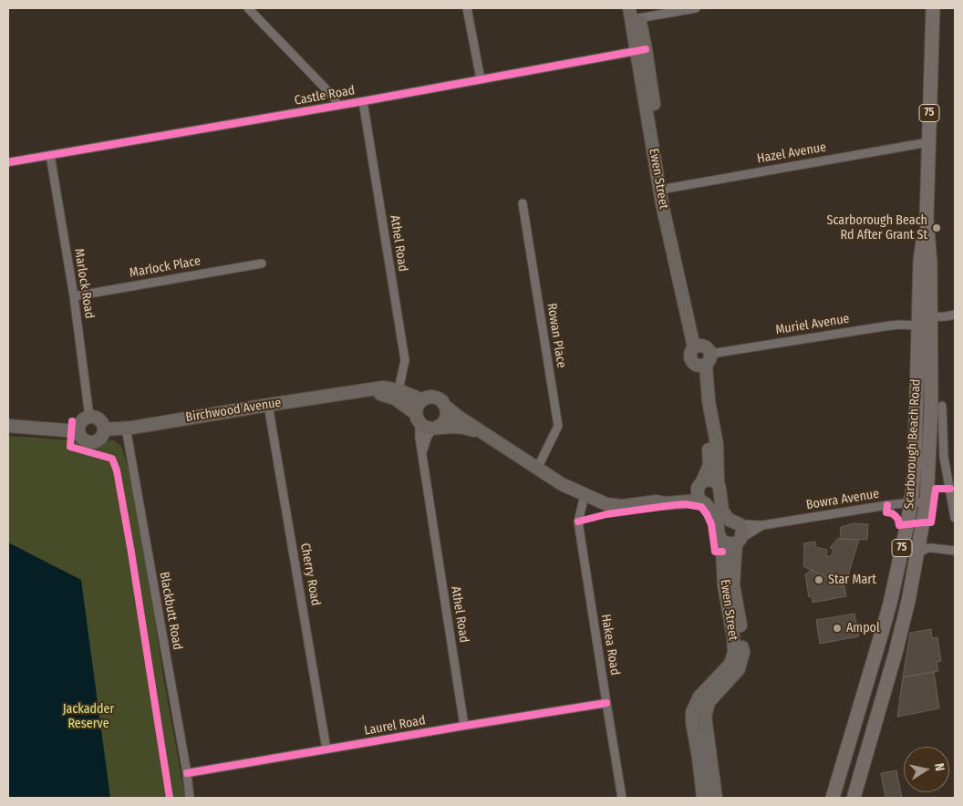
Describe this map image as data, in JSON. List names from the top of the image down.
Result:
{
  "streets": {
    "main road": [
      "75",
      "Ewen Street",
      "Birchwood Avenue",
      "Scarborough Beach Road"
    ],
    "street": [
      "Castle Road",
      "Hazel Avenue",
      "Athel Road",
      "Marlock Place",
      "Marlock Road",
      "Muriel Avenue",
      "Rowan Place",
      "Bowra Avenue",
      "Cherry Road",
      "Blackbutt Road",
      "Hakea Road",
      "Laurel Road"
    ]
  },
  "crossings": [
    ["Castle Road", "Ewen Street"],
    ["Castle Road", "Athel Road"],
    ["Castle Road", "Marlock Road"],
    ["Hazel Avenue", "Ewen Street"],
    ["Hazel Avenue", "Scarborough Beach Road"],
    ["Ewen Street", "Muriel Avenue"],
    ["Ewen Street", "Birchwood Avenue"],
    ["Ewen Street", "Bowra Avenue"],
    ["Athel Road", "Birchwood Avenue"],
    ["Athel Road", "Laurel Road"],
    ["Marlock Place", "Marlock Road"],
    ["Marlock Road", "Birchwood Avenue"],
    ["Muriel Avenue", "Scarborough Beach Road"],
    ["Rowan Place", "Birchwood Avenue"],
    ["Birchwood Avenue", "Cherry Road"],
    ["Birchwood Avenue", "Blackbutt Road"],
    ["Birchwood Avenue", "Hakea Road"],
    ["Scarborough Beach Road", "Bowra Avenue"],
    ["Cherry Road", "Laurel Road"],
    ["Blackbutt Road", "Laurel Road"],
    ["Hakea Road", "Laurel Road"]
  ],
  "parks": ["Jackadder Reserve"],
  "places": ["Scarborough Beach Rd After Grant St", "Star Mart", "Ampol"],
  "north": "right"
}
